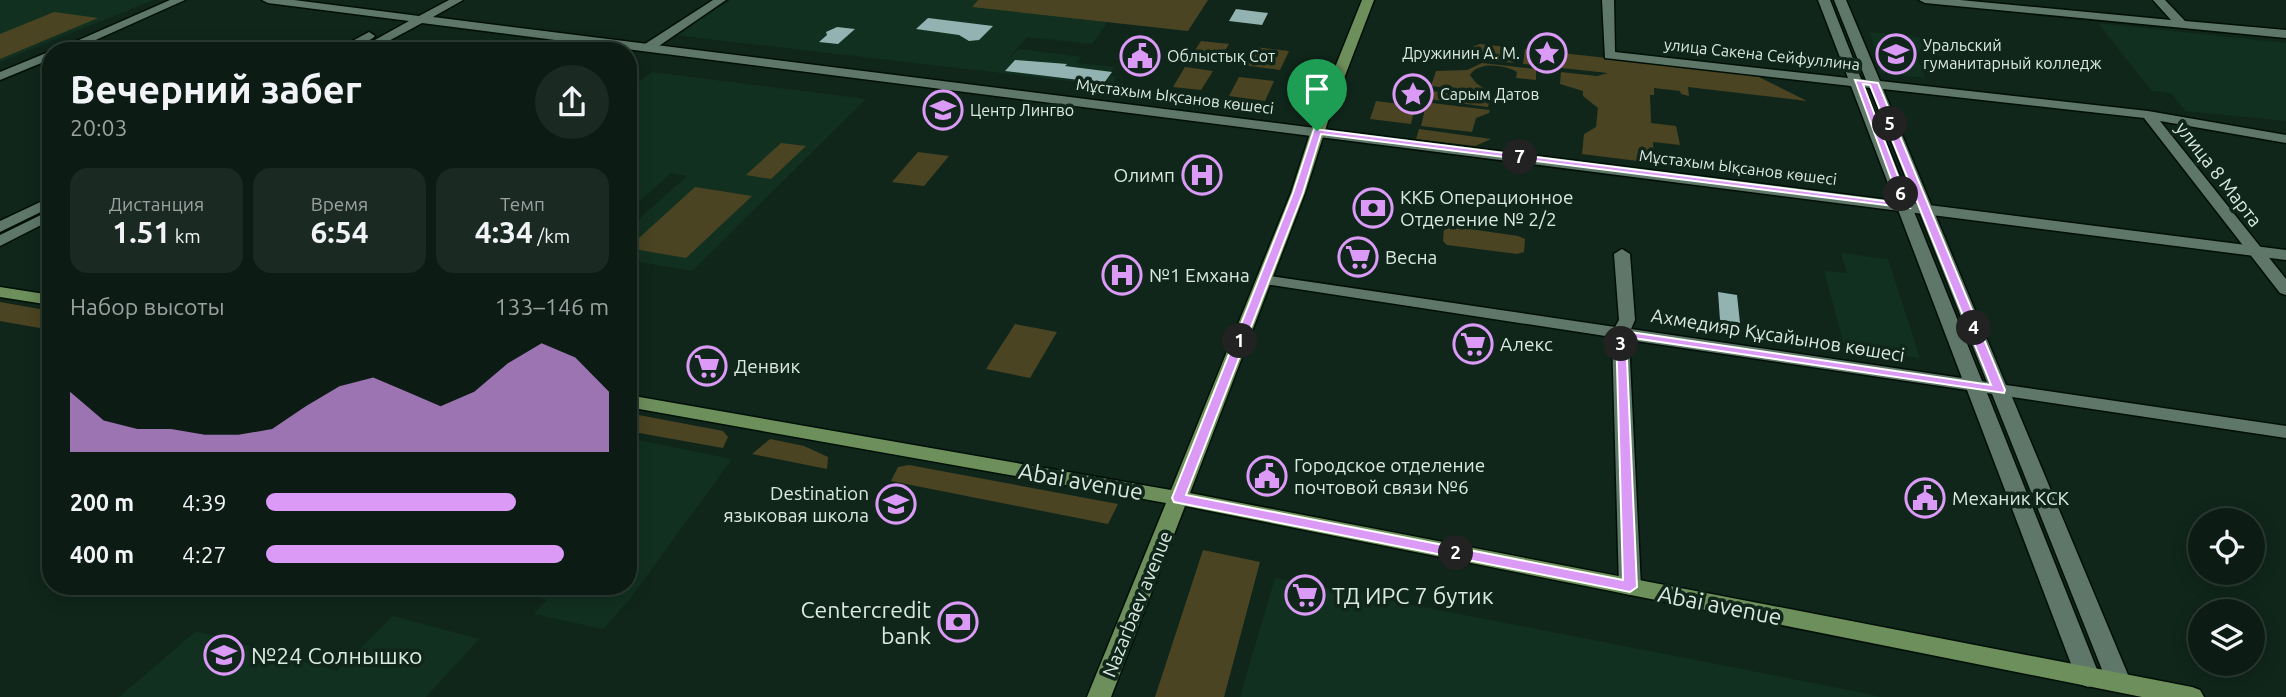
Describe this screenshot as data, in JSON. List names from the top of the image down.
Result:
{
  "streets": {
    "main road": ["Abai avenue", "Nazarbaev avenue"],
    "street": [
      "улица Сакена Сейфуллина",
      "Мұстахым Ықсанов көшесі",
      "улица 8 Марта",
      "Ахмедияр Құсайынов көшесі"
    ]
  },
  "crossings": [
    ["улица Сакена Сейфуллина", "улица 8 Марта"],
    ["Мұстахым Ықсанов көшесі", "улица 8 Марта"],
    ["Мұстахым Ықсанов көшесі", "Nazarbaev avenue"],
    ["Ахмедияр Құсайынов көшесі", "Nazarbaev avenue"],
    ["Abai avenue", "Nazarbaev avenue"]
  ],
  "places": {
    "place": ["Дружинин А. М.", "Сарым Датов"],
    "school or university": [
      "Уральский гуманитарный колледж",
      "Центр Лингво",
      "Destination языковая школа",
      "№24 Солнышко"
    ],
    "public building": ["Облыстық Сот", "Городское отделение почтовой связи №6", "Механик КСК"],
    "hospital": ["Олимп", "№1 Емхана"],
    "bank": ["ККБ Операционное Отделение № 2/2", "Centercredit bank"],
    "supermarket": [
      "Весна",
      "Алекс",
      "Денвик",
      "ТД ИРС 7 бутик"
    ]
  },
  "page": {
    "heading": ["Вечерний забег", "20:03"],
    "pins": [
      "5",
      "7",
      "6",
      "4",
      "1",
      "3",
      "2"
    ],
    "stats": [
      ["Дистанция", "1.51 km"],
      ["Время", "6:54"],
      ["Темп", "4:34 /km"]
    ],
    "chart": ["Набор высоты", "133–146 m"],
    "list": [
      {
        "name": "200 m",
        "note": "4:39"
      },
      {
        "name": "400 m",
        "note": "4:27"
      }
    ]
  }
}
